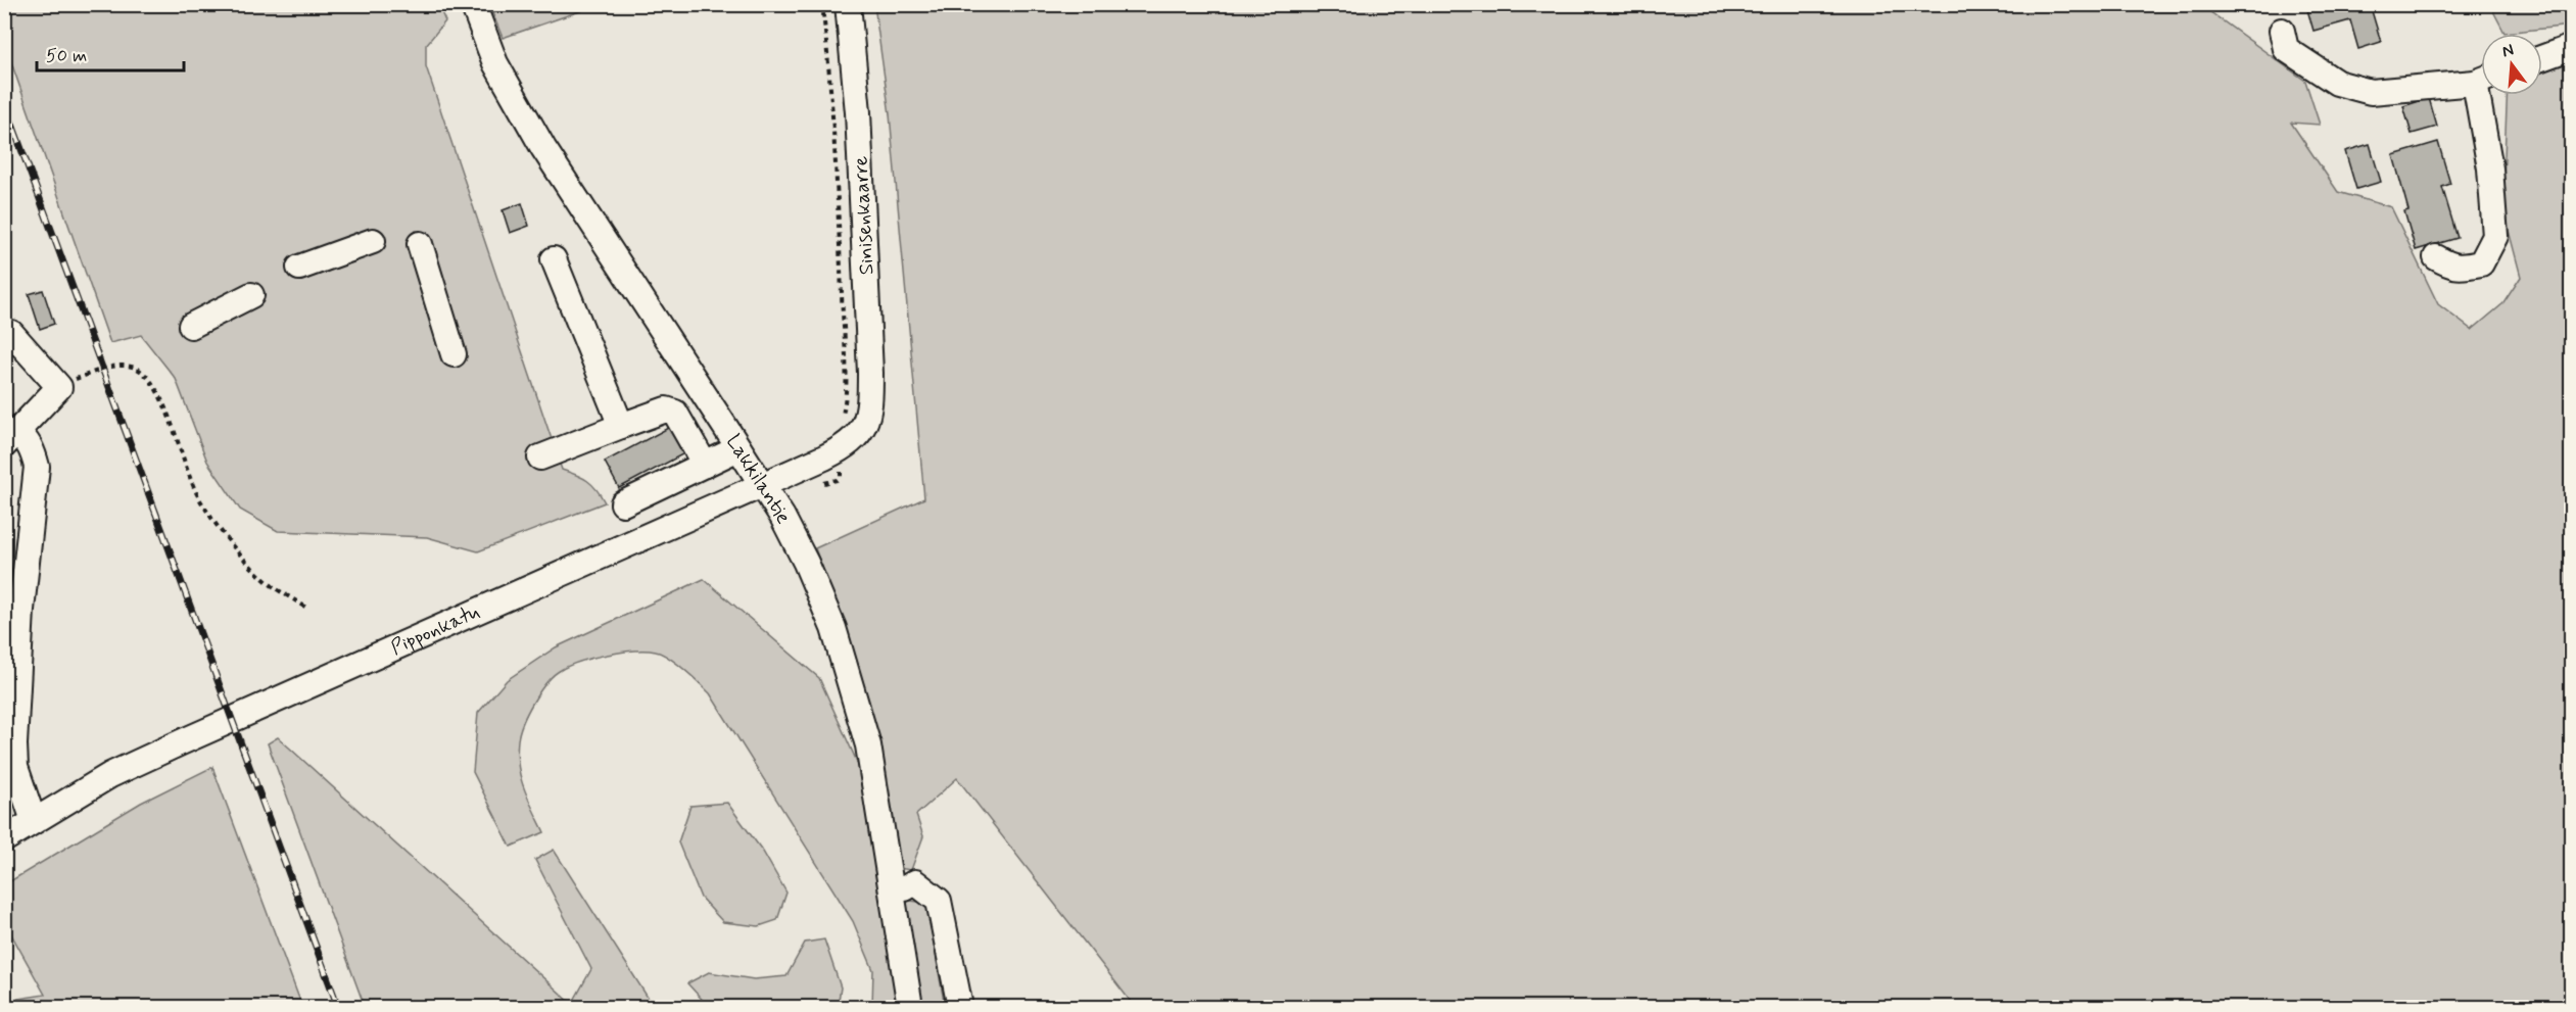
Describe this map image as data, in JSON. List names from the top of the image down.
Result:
{
  "streets": {
    "street": ["Sinisenkaarre", "Lakkilantie", "Pipponkatu"]
  },
  "crossings": [
    ["Sinisenkaarre", "Pipponkatu"],
    ["Lakkilantie", "Pipponkatu"]
  ],
  "scale_bar": "50 m",
  "north": "top"
}
